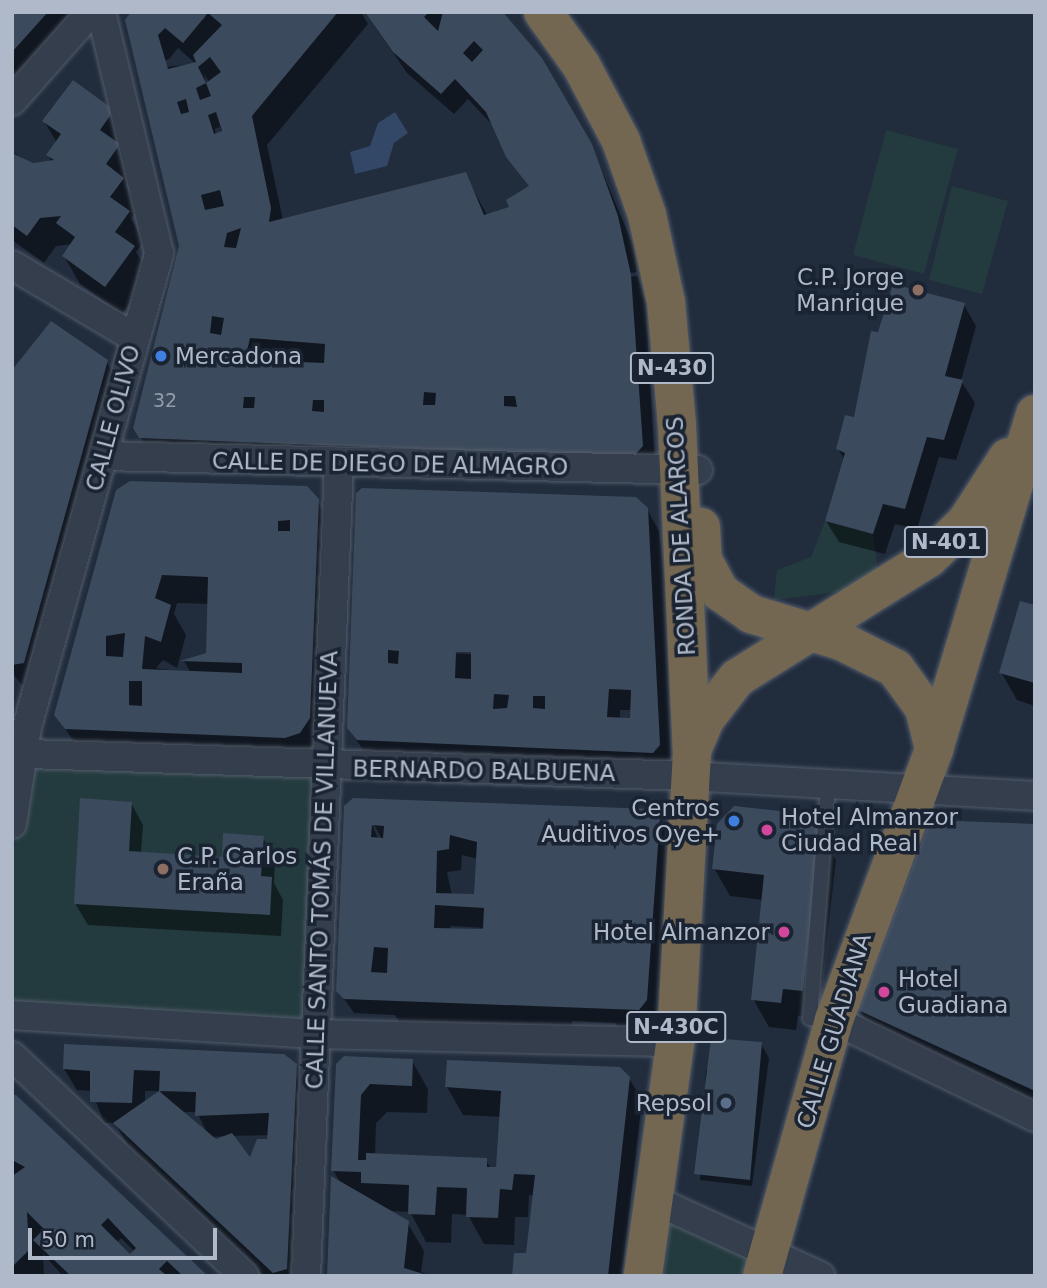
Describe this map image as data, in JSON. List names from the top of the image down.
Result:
{
  "streets": {
    "highway": [
      "N-430",
      "RONDA DE ALARCOS",
      "N-401",
      "N-430C",
      "CALLE GUADIANA"
    ],
    "street": [
      "CALLE OLIVO",
      "CALLE DE DIEGO DE ALMAGRO",
      "BERNARDO BALBUENA",
      "CALLE SANTO TOMÁS DE VILLANUEVA"
    ]
  },
  "crossings": [
    ["CALLE OLIVO", "CALLE DE DIEGO DE ALMAGRO"],
    ["CALLE OLIVO", "BERNARDO BALBUENA"],
    ["CALLE DE DIEGO DE ALMAGRO", "RONDA DE ALARCOS"],
    ["CALLE DE DIEGO DE ALMAGRO", "CALLE SANTO TOMÁS DE VILLANUEVA"],
    ["RONDA DE ALARCOS", "N-401"],
    ["RONDA DE ALARCOS", "BERNARDO BALBUENA"],
    ["BERNARDO BALBUENA", "CALLE SANTO TOMÁS DE VILLANUEVA"],
    ["BERNARDO BALBUENA", "CALLE GUADIANA"]
  ],
  "places": [
    "C.P. Jorge Manrique",
    "Mercadona",
    "Centros Auditivos Oye+",
    "Hotel Almanzor Ciudad Real",
    "C.P. Carlos Eraña",
    "Hotel Almanzor",
    "Hotel Guadiana",
    "Repsol"
  ],
  "house_numbers": ["32"],
  "scale_bar": "50 m"
}
